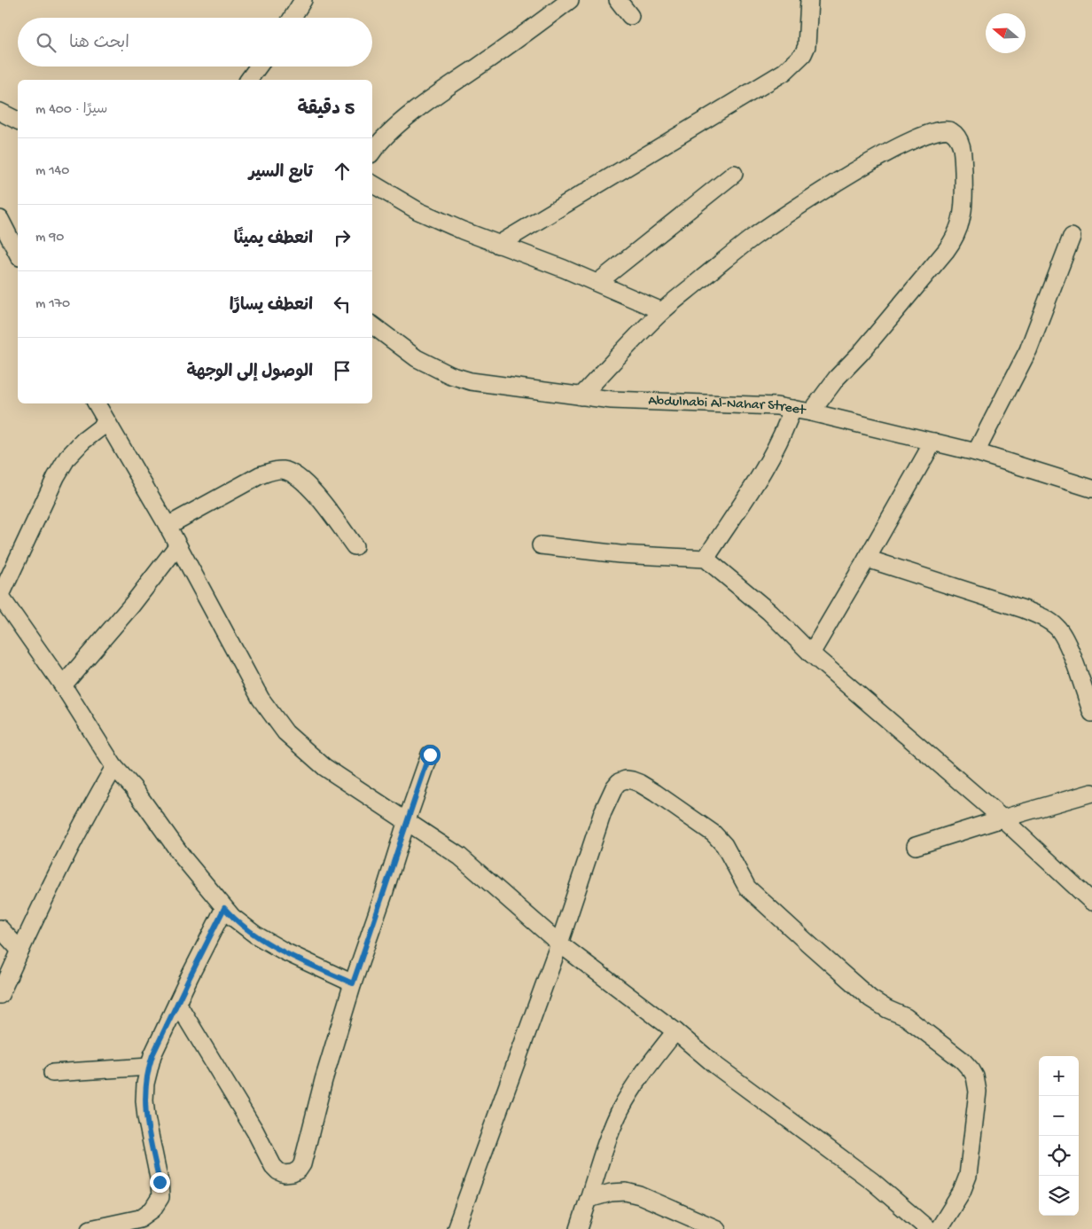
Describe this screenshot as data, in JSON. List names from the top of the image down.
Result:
{
  "streets": {
    "street": ["Abdulnabi Al-Nahar Street"]
  },
  "north": "left",
  "page": {
    "search": "ابحث هنا",
    "heading": ["5 دقيقة", "سيرًا · 400 m"],
    "list": [
      ["تابع السير", "140 m"],
      ["انعطف يمينًا", "90 m"],
      ["انعطف يسارًا", "170 m"],
      "الوصول إلى الوجهة"
    ],
    "map_buttons": ["+", "−"]
  }
}
